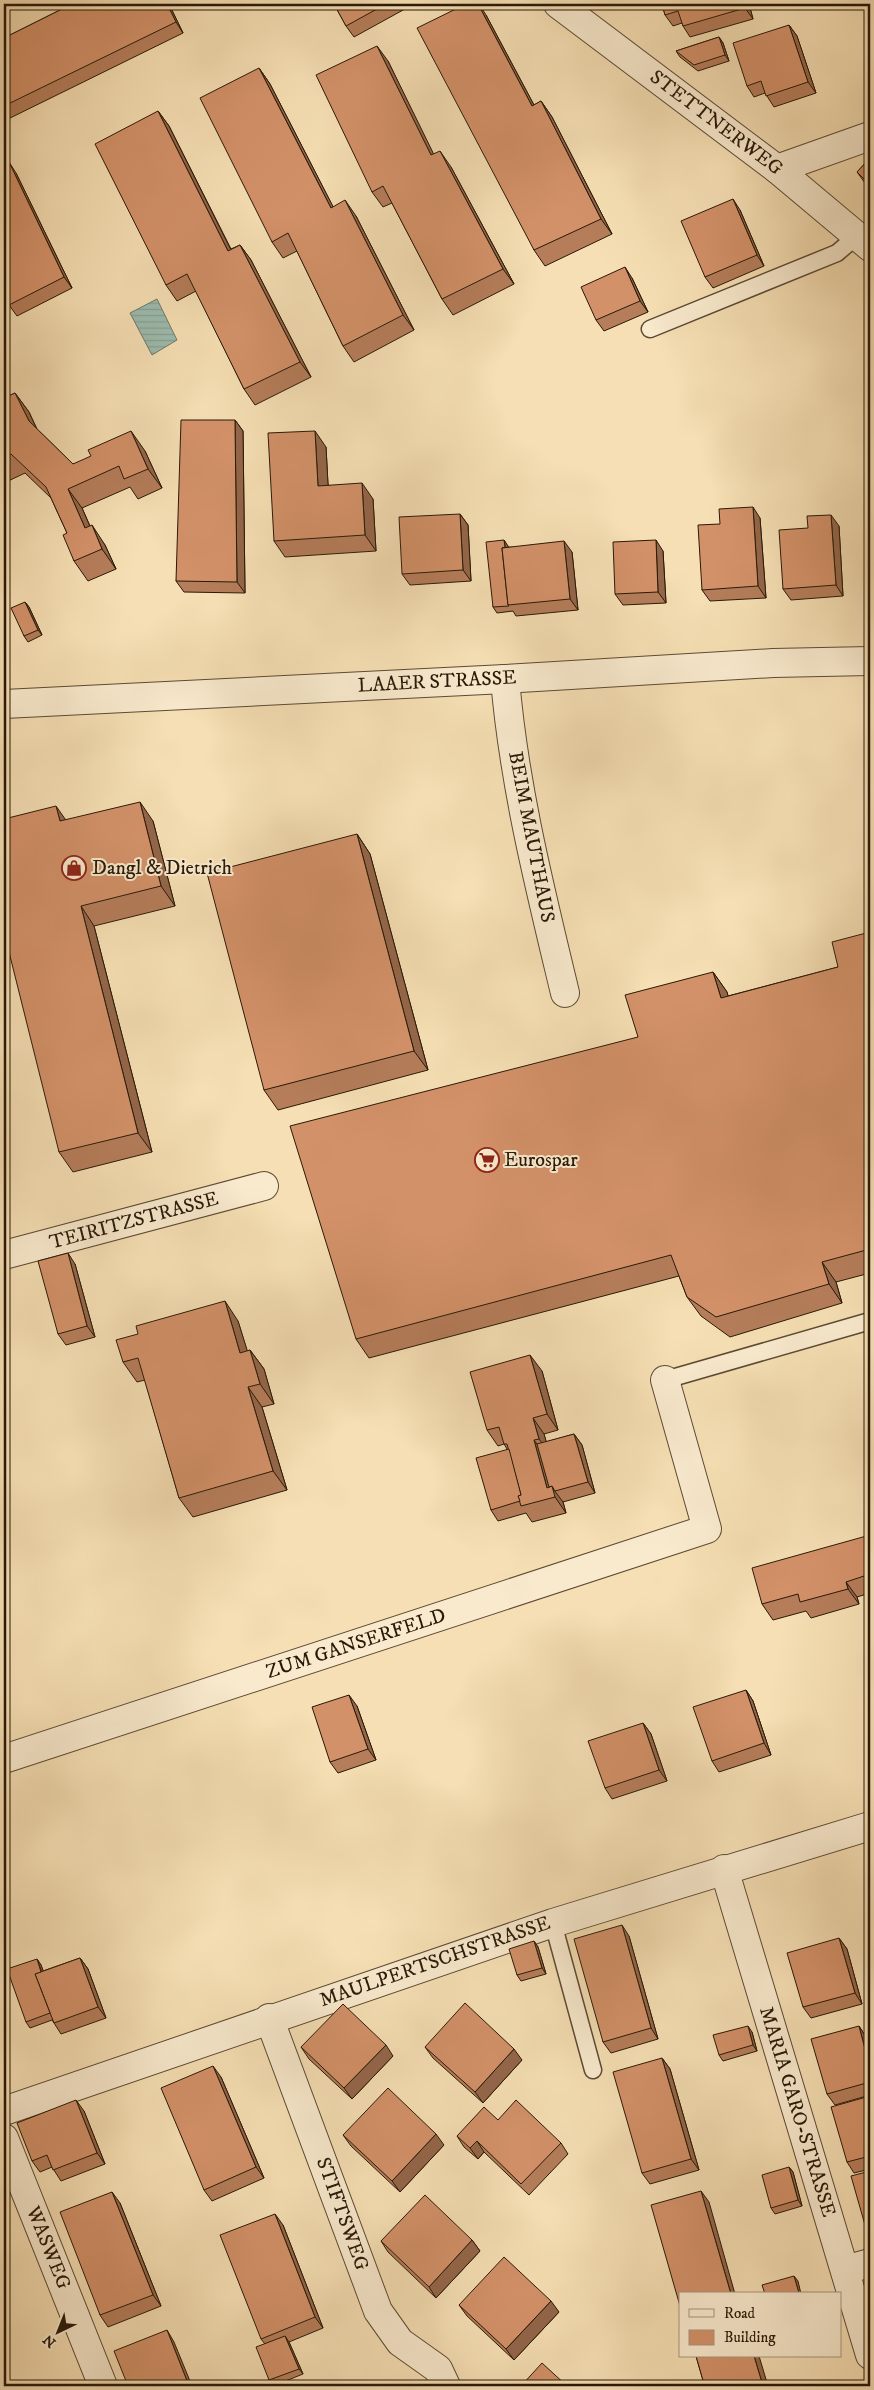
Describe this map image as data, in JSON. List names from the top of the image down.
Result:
{
  "streets": {
    "street": [
      "STETTNERWEG",
      "LAAER STRASSE",
      "BEIM MAUTHAUS",
      "TEIRITZSTRASSE",
      "ZUM GANSERFELD",
      "MAULPERTSCHSTRASSE",
      "MARIA GARO-STRASSE",
      "STIFTSWEG",
      "WASWEG"
    ]
  },
  "crossings": [
    ["LAAER STRASSE", "BEIM MAUTHAUS"],
    ["MAULPERTSCHSTRASSE", "MARIA GARO-STRASSE"],
    ["MAULPERTSCHSTRASSE", "STIFTSWEG"]
  ],
  "places": {
    "shop": ["Dangl & Dietrich"],
    "supermarket": ["Eurospar"]
  },
  "legend": ["Road", "Building"],
  "north": "bottom left"
}
